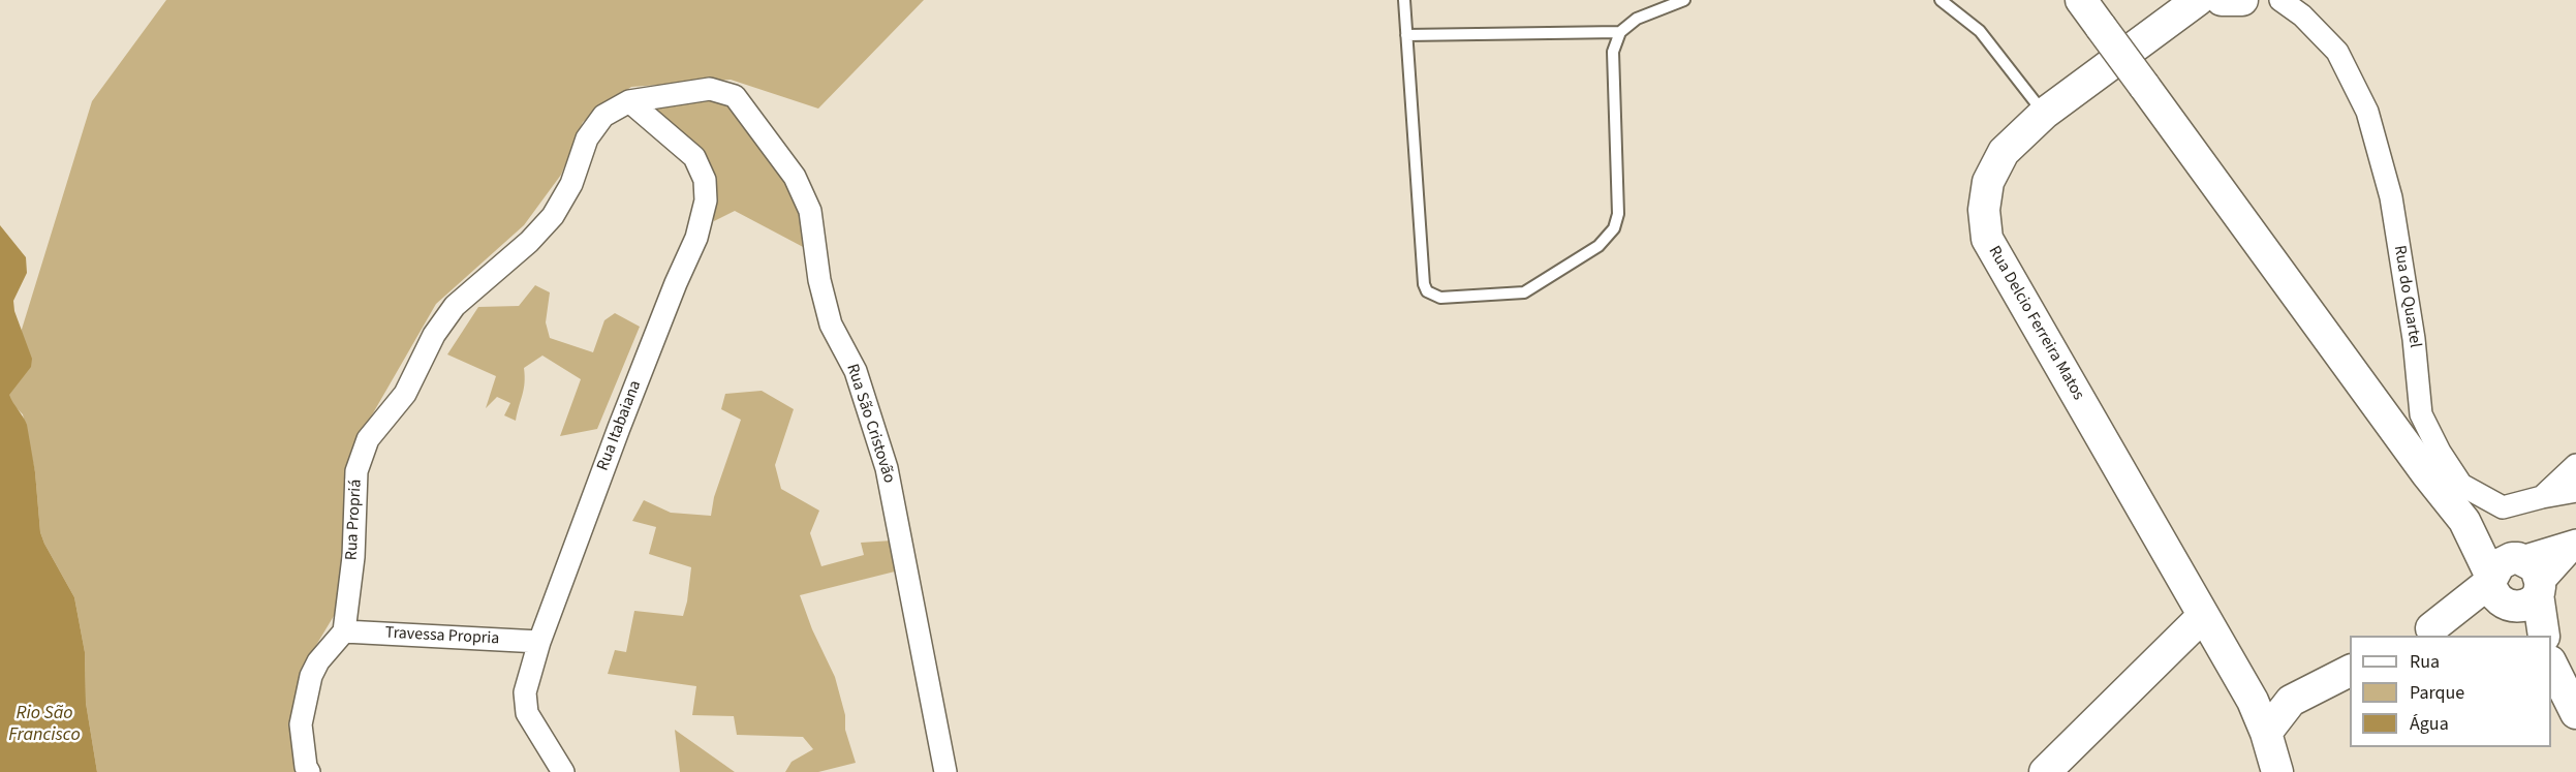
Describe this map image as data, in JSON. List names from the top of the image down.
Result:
{
  "streets": {
    "street": [
      "Rua do Quartel",
      "Rua Delcio Ferreira Matos",
      "Rua São Cristovão",
      "Rua Itabaiana",
      "Rua Propriá",
      "Travessa Propria"
    ]
  },
  "crossings": [
    ["Rua São Cristovão", "Rua Itabaiana"],
    ["Rua São Cristovão", "Rua Propriá"],
    ["Rua Itabaiana", "Rua Propriá"],
    ["Rua Itabaiana", "Travessa Propria"],
    ["Rua Propriá", "Travessa Propria"]
  ],
  "water": ["Rio São Francisco"],
  "legend": ["Rua", "Parque", "Água"]
}
